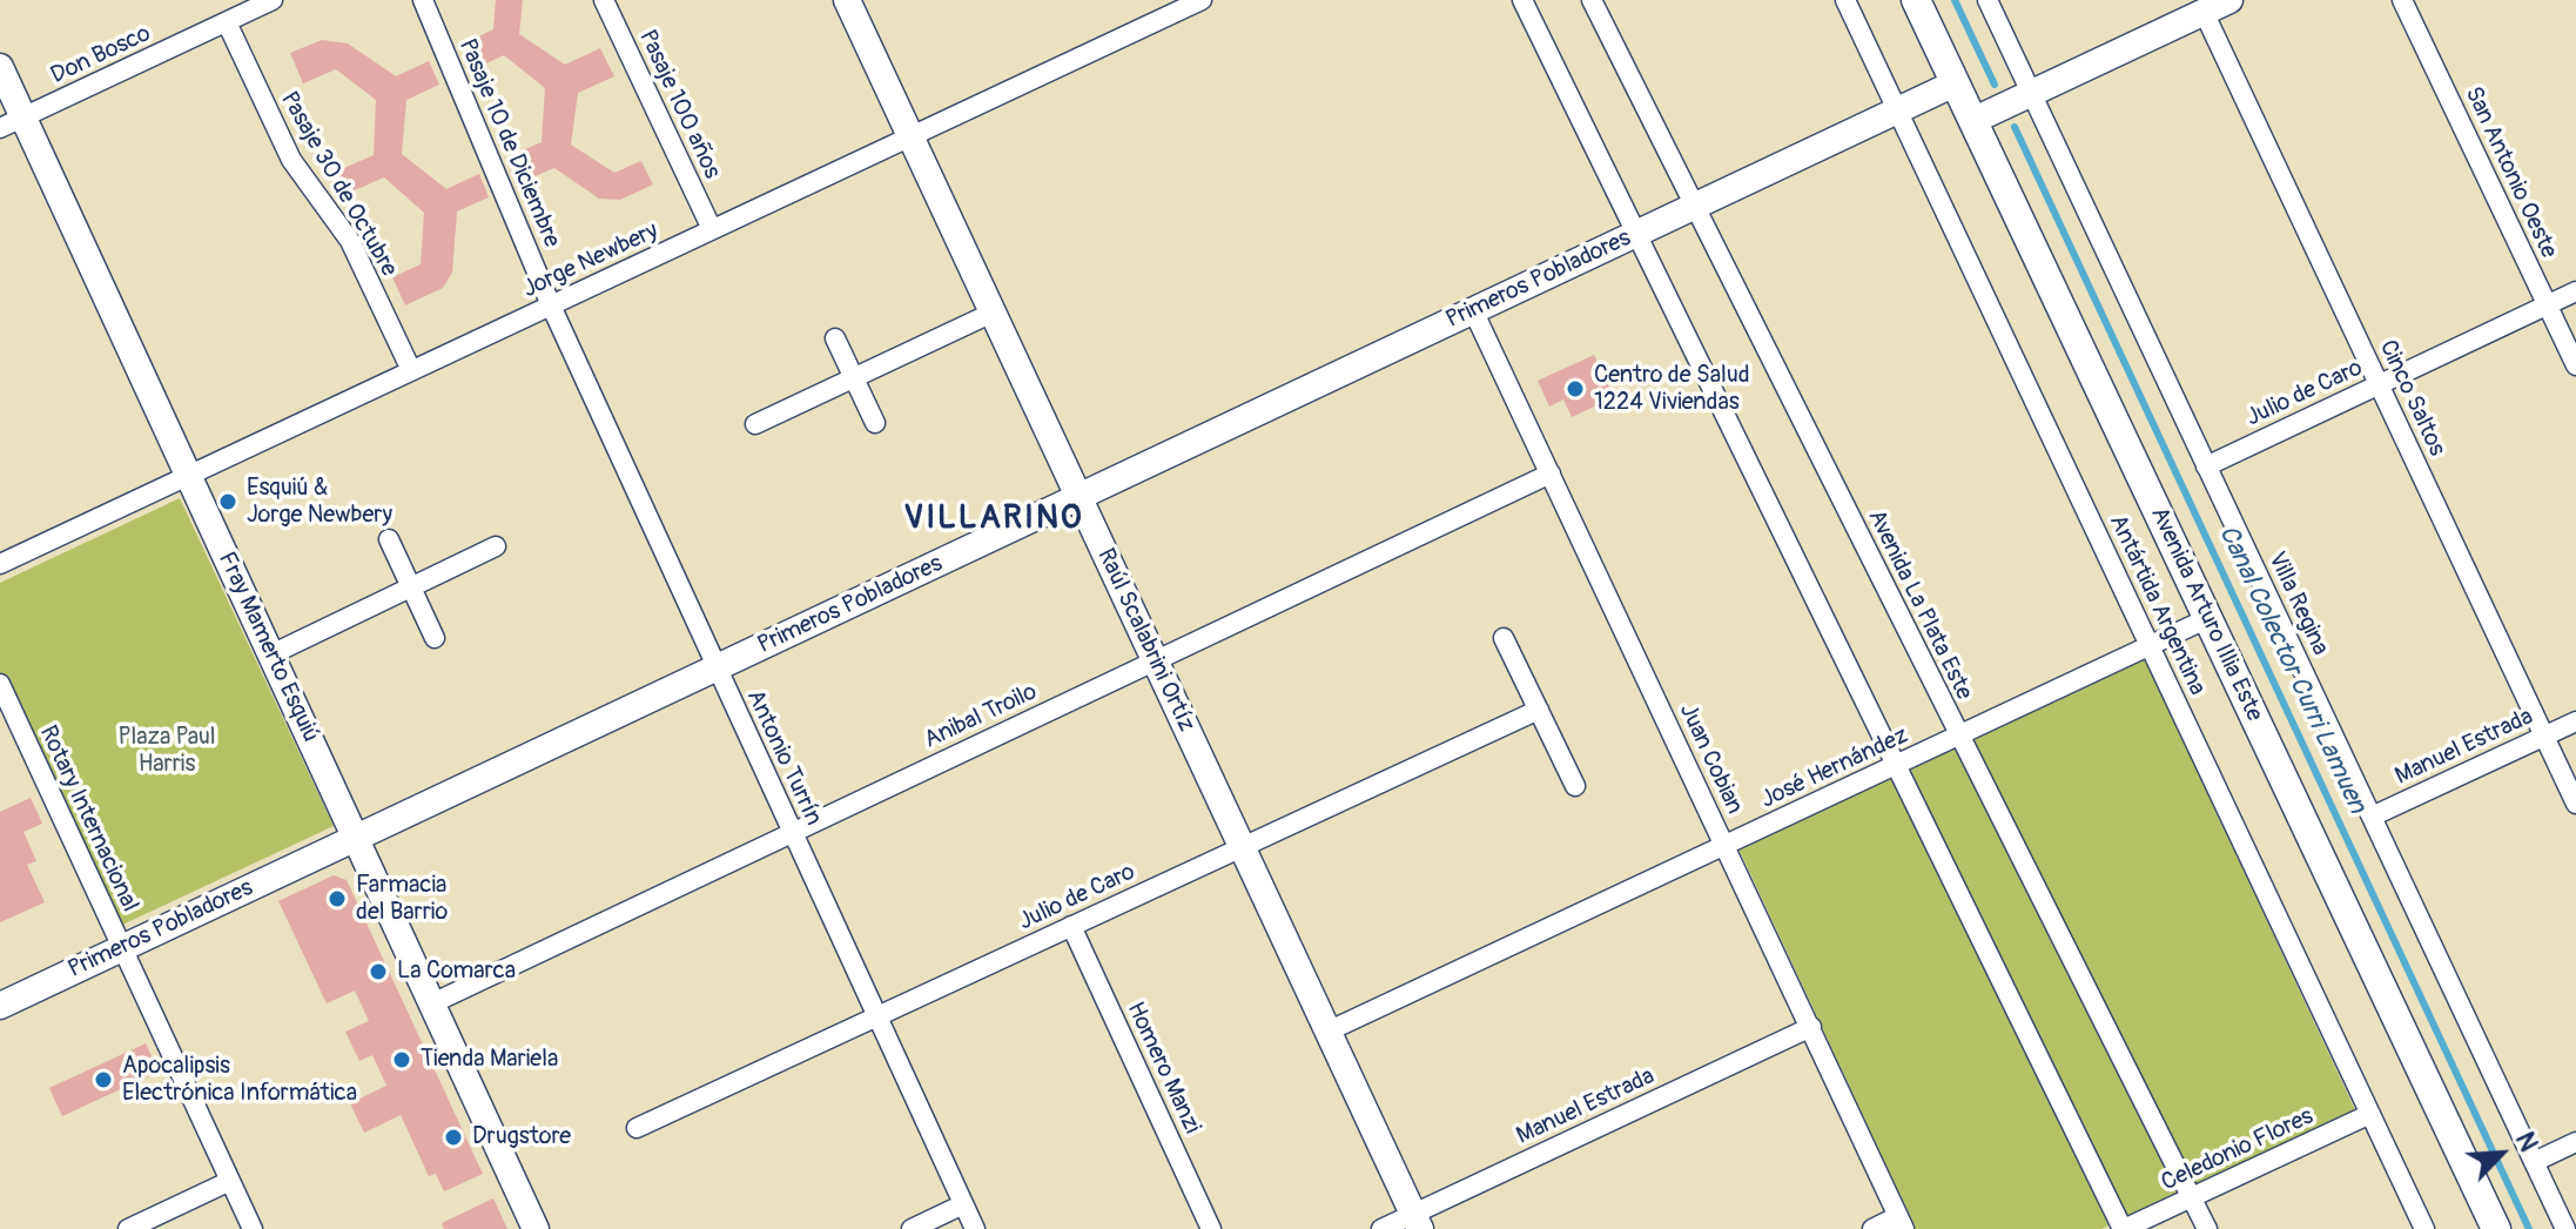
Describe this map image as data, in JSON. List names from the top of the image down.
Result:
{
  "streets": {
    "main road": ["Avenida Arturo Illia Este"],
    "street": [
      "Don Bosco",
      "Pasaje 100 años",
      "Pasaje 10 de Diciembre",
      "San Antonio Oeste",
      "Pasaje 30 de Octubre",
      "Jorge Newbery",
      "Primeros Pobladores",
      "Julio de Caro",
      "Cinco Saltos",
      "Villa Regina",
      "Avenida La Plata Este",
      "Antártida Argentina",
      "Raúl Scalabrini Ortíz",
      "Fray Mamerto Esquiú",
      "Anibal Troilo",
      "Manuel Estrada",
      "Antonio Turrín",
      "Juan Cobian",
      "José Hernández",
      "Rotary Internacional",
      "Homero Manzi",
      "Celedonio Flores"
    ]
  },
  "crossings": [
    ["Don Bosco", "Pasaje 30 de Octubre"],
    ["Don Bosco", "Fray Mamerto Esquiú"],
    ["Pasaje 100 años", "Jorge Newbery"],
    ["Pasaje 10 de Diciembre", "Jorge Newbery"],
    ["Pasaje 10 de Diciembre", "Antonio Turrín"],
    ["San Antonio Oeste", "Julio de Caro"],
    ["Pasaje 30 de Octubre", "Jorge Newbery"],
    ["Jorge Newbery", "Raúl Scalabrini Ortíz"],
    ["Jorge Newbery", "Fray Mamerto Esquiú"],
    ["Jorge Newbery", "Antonio Turrín"],
    ["Primeros Pobladores", "Avenida La Plata Este"],
    ["Primeros Pobladores", "Antártida Argentina"],
    ["Primeros Pobladores", "Avenida Arturo Illia Este"],
    ["Primeros Pobladores", "Raúl Scalabrini Ortíz"],
    ["Primeros Pobladores", "Fray Mamerto Esquiú"],
    ["Primeros Pobladores", "Antonio Turrín"],
    ["Primeros Pobladores", "Juan Cobian"],
    ["Primeros Pobladores", "Rotary Internacional"],
    ["Julio de Caro", "Cinco Saltos"],
    ["Julio de Caro", "Villa Regina"],
    ["Julio de Caro", "Raúl Scalabrini Ortíz"],
    ["Julio de Caro", "Antonio Turrín"],
    ["Julio de Caro", "Homero Manzi"],
    ["Cinco Saltos", "Manuel Estrada"],
    ["Villa Regina", "Manuel Estrada"],
    ["Avenida La Plata Este", "José Hernández"],
    ["Avenida La Plata Este", "Celedonio Flores"],
    ["Antártida Argentina", "José Hernández"],
    ["Antártida Argentina", "Celedonio Flores"],
    ["Avenida Arturo Illia Este", "José Hernández"],
    ["Raúl Scalabrini Ortíz", "Anibal Troilo"],
    ["Raúl Scalabrini Ortíz", "Manuel Estrada"],
    ["Raúl Scalabrini Ortíz", "José Hernández"],
    ["Fray Mamerto Esquiú", "Anibal Troilo"],
    ["Anibal Troilo", "Antonio Turrín"],
    ["Anibal Troilo", "Juan Cobian"],
    ["Manuel Estrada", "Juan Cobian"],
    ["Juan Cobian", "José Hernández"]
  ],
  "districts": ["VILLARINO"],
  "water": ["Canal Colector Curri Lamuen"],
  "parks": ["Plaza Paul Harris"],
  "places": [
    "Centro de Salud 1224 Viviendas",
    "Esquiú & Jorge Newbery",
    "Farmacia del Barrio",
    "La Comarca",
    "Tienda Mariela",
    "Apocalipsis Electrónica Informática",
    "Drugstore"
  ],
  "north": "top right"
}
